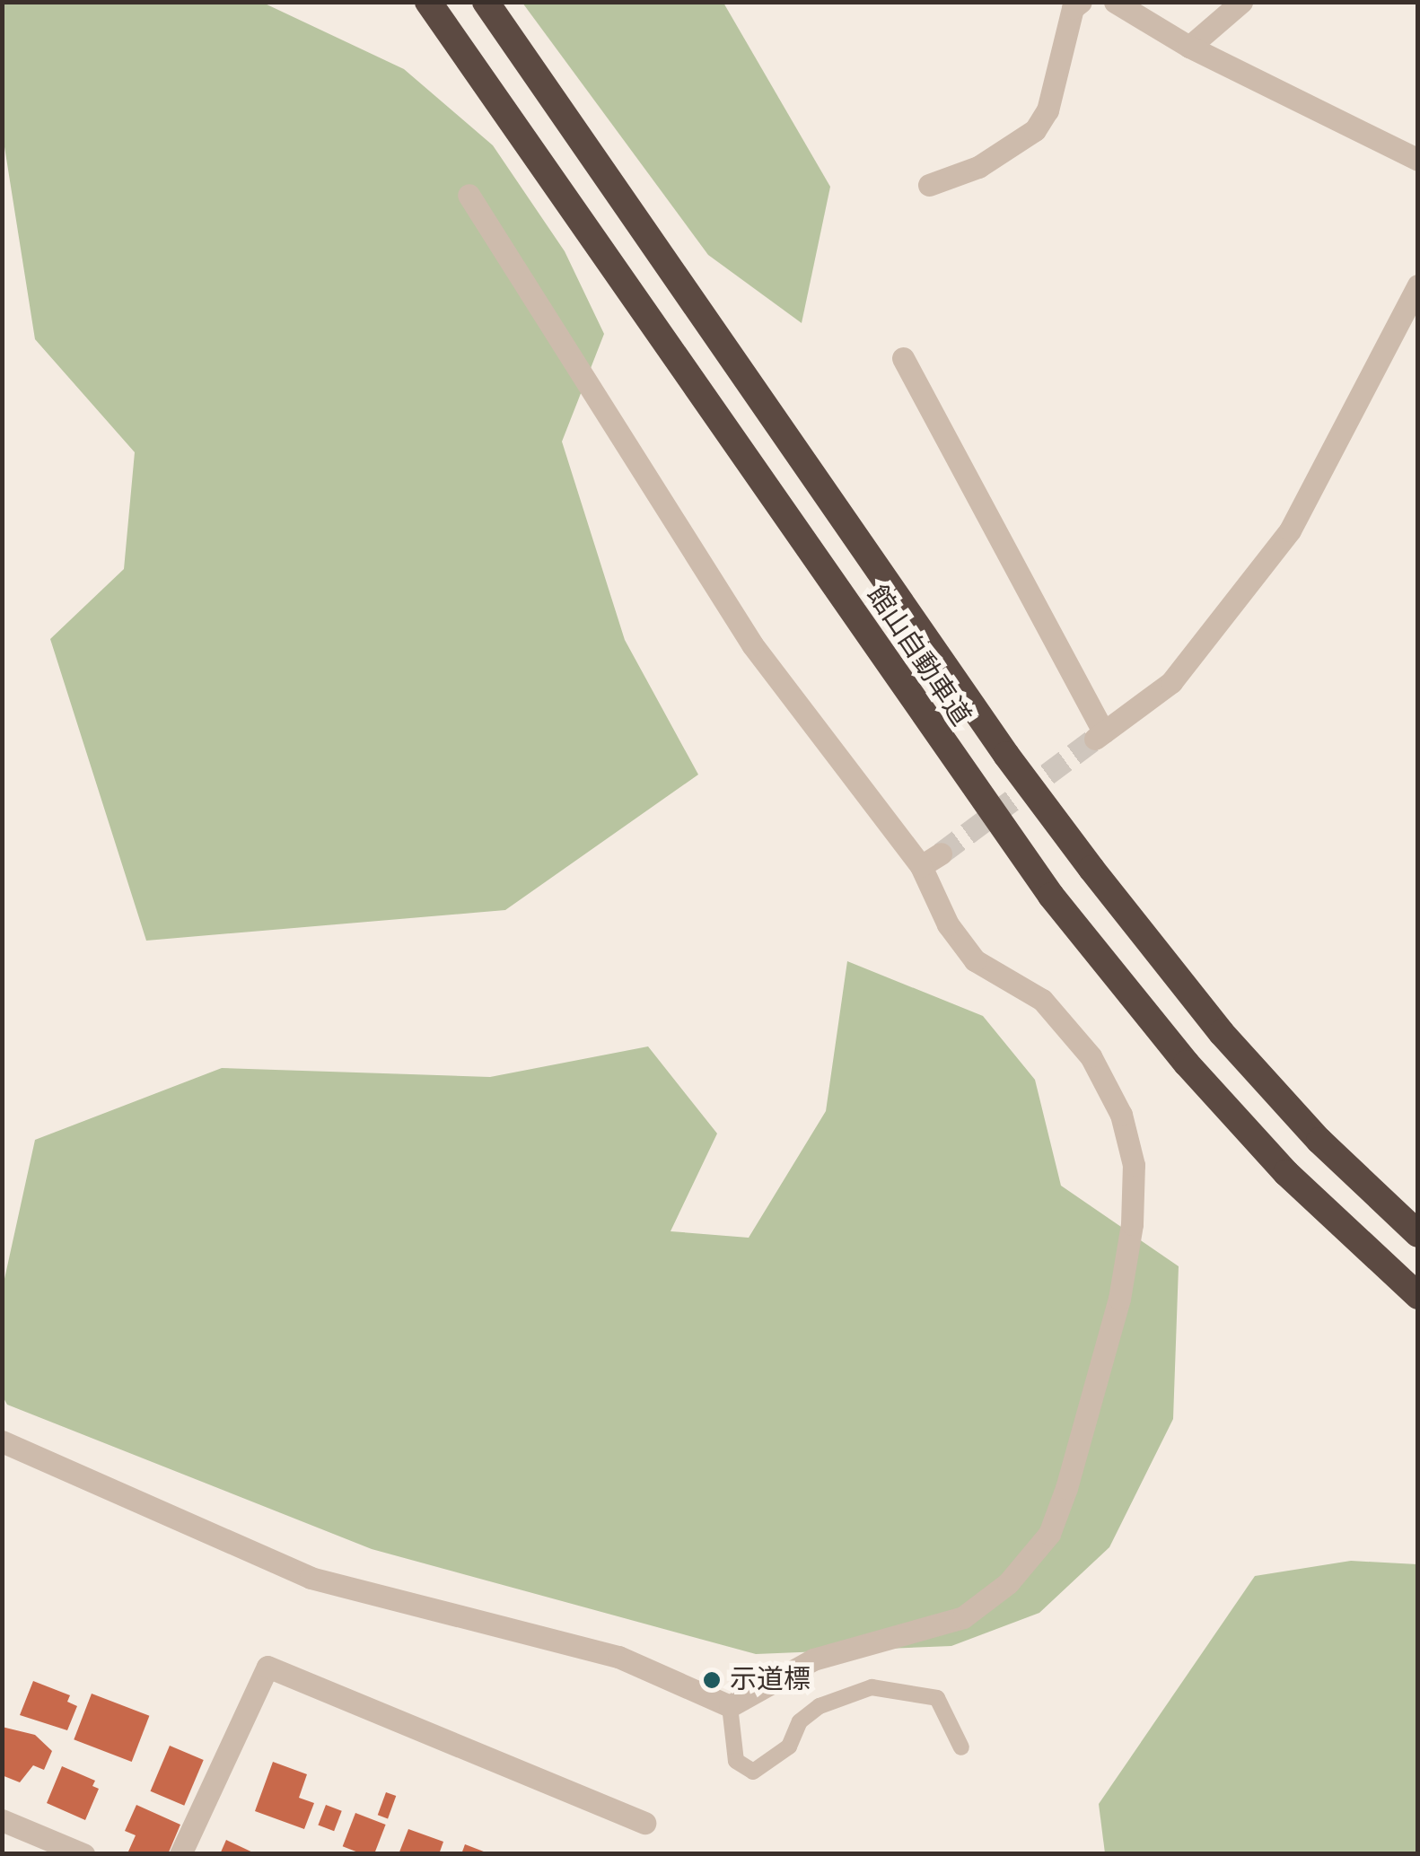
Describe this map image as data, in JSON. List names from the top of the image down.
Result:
{
  "streets": {
    "highway": ["館山自動車道"]
  },
  "places": ["示道標"]
}
